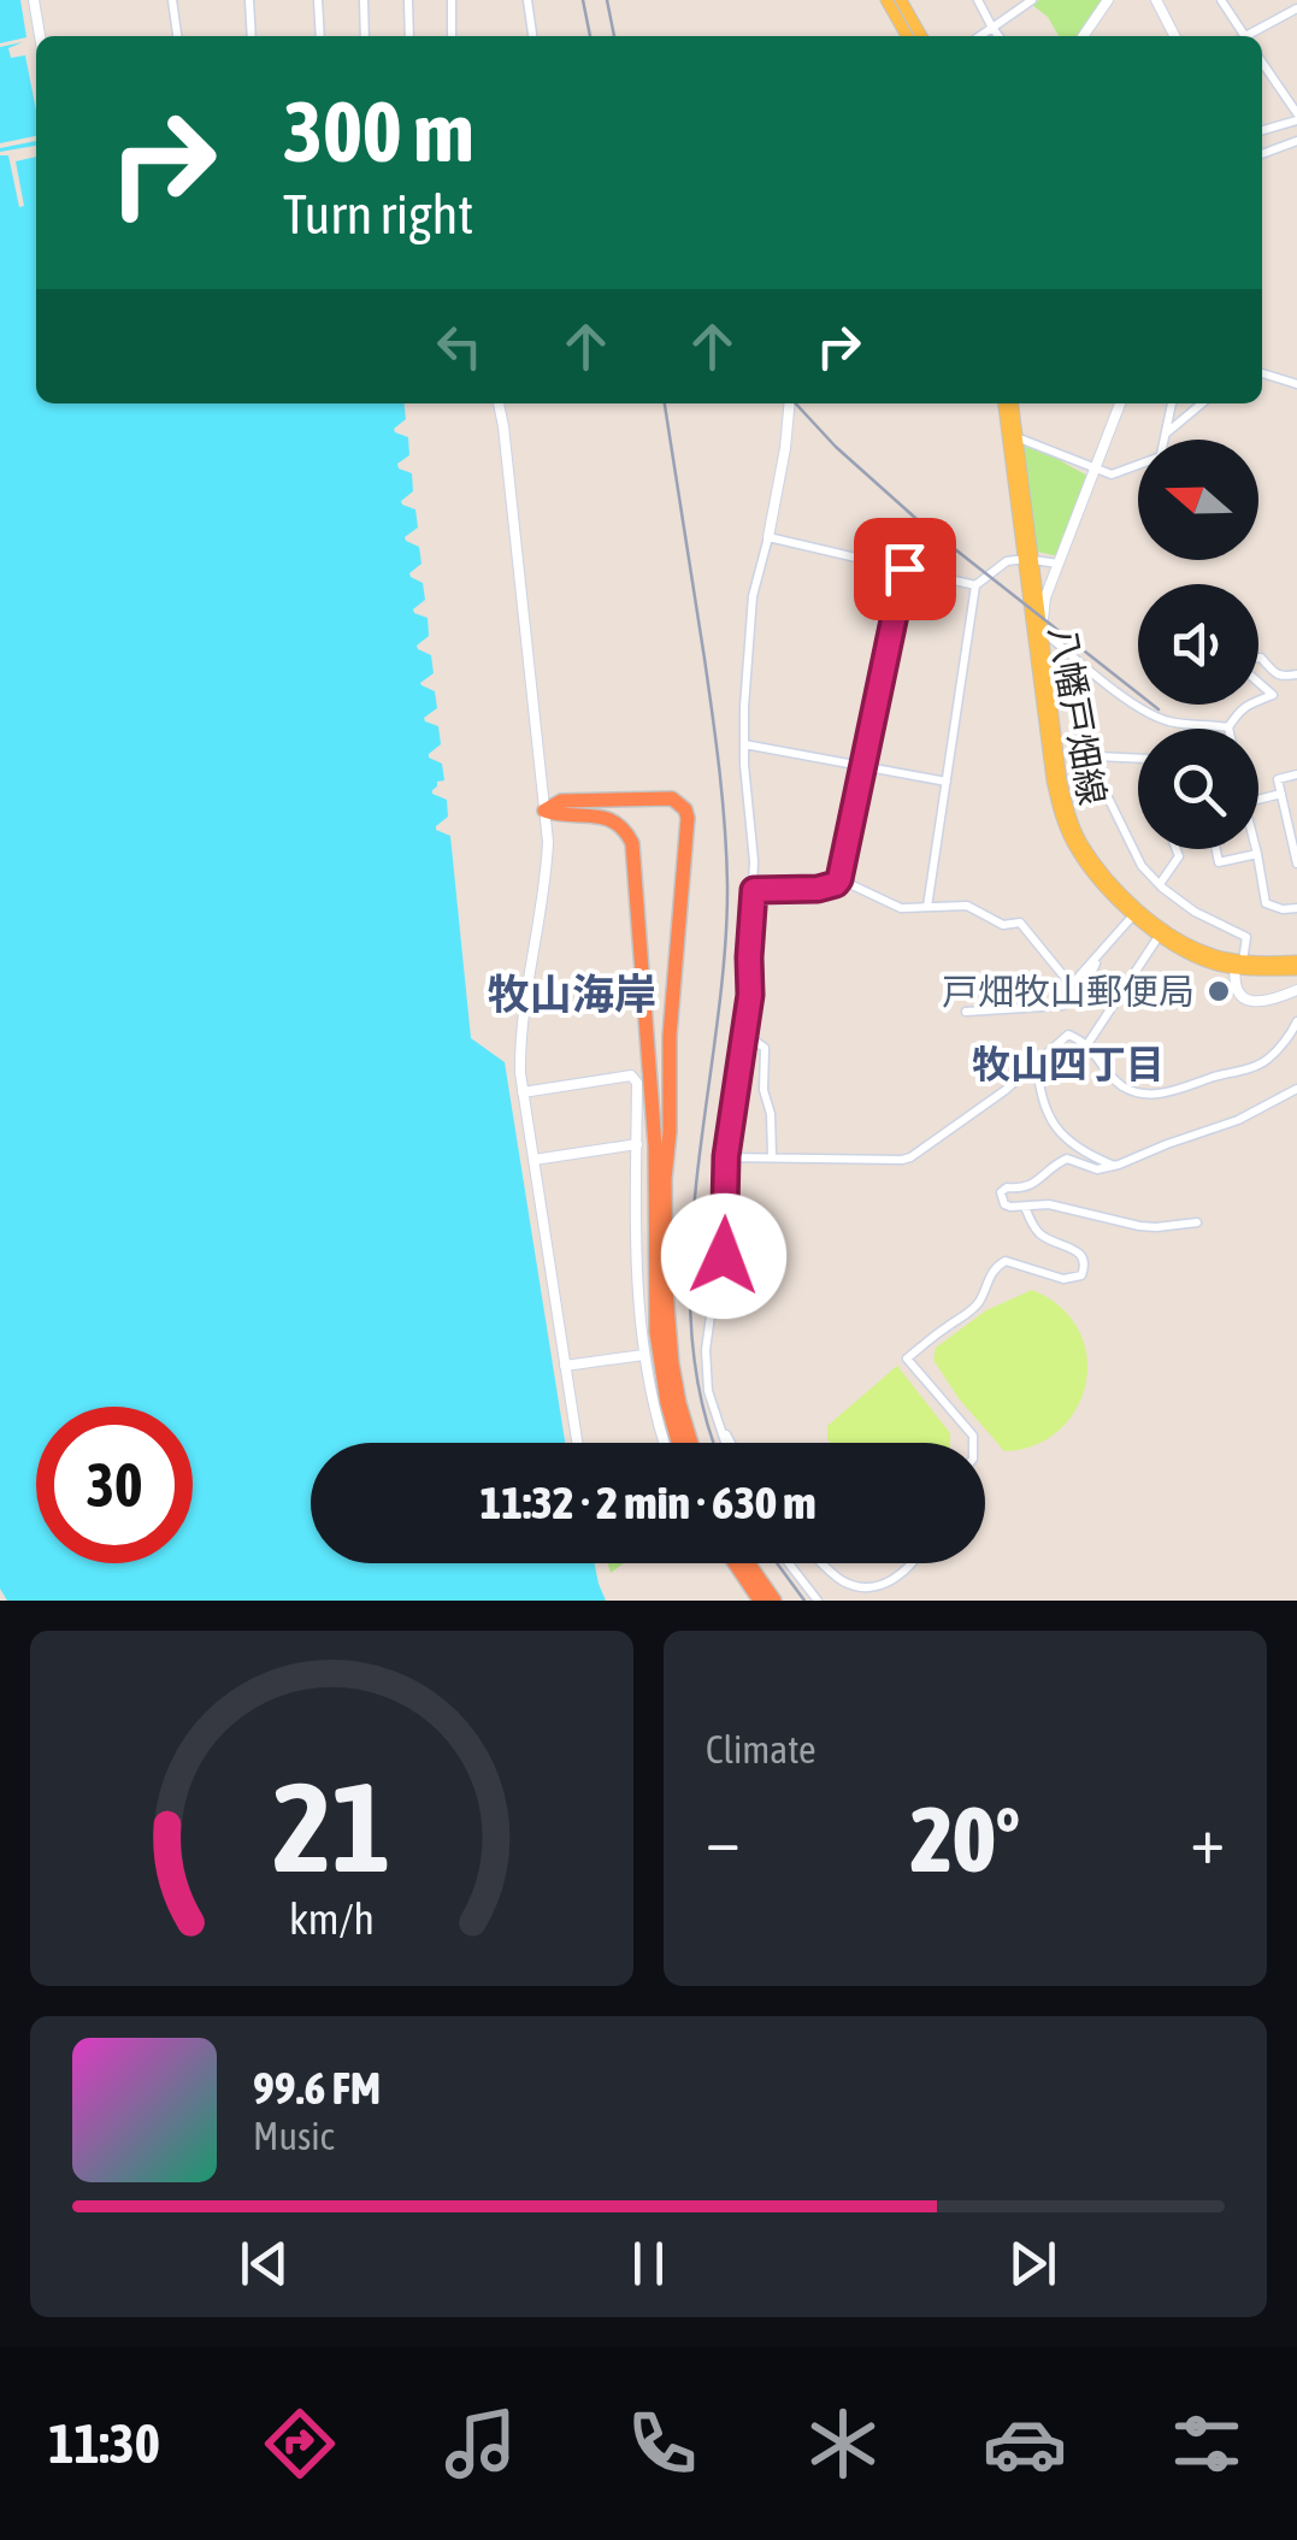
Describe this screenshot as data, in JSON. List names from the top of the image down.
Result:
{
  "streets": {
    "main road": ["八幡戸畑線"]
  },
  "districts": ["牧山海岸", "牧山四丁目"],
  "places": ["戸畑牧山郵便局"],
  "north": "left",
  "page": {
    "turn": ["300 m", "Turn right"],
    "limit": "30",
    "trip": "11:32 · 2 min · 630 m",
    "tile": "Climate",
    "heat": ["−", "20°", "+"],
    "song": ["99.6 FM", "Music"],
    "tabs": "11:30",
    "gauge": ["21", "km/h"]
  }
}
